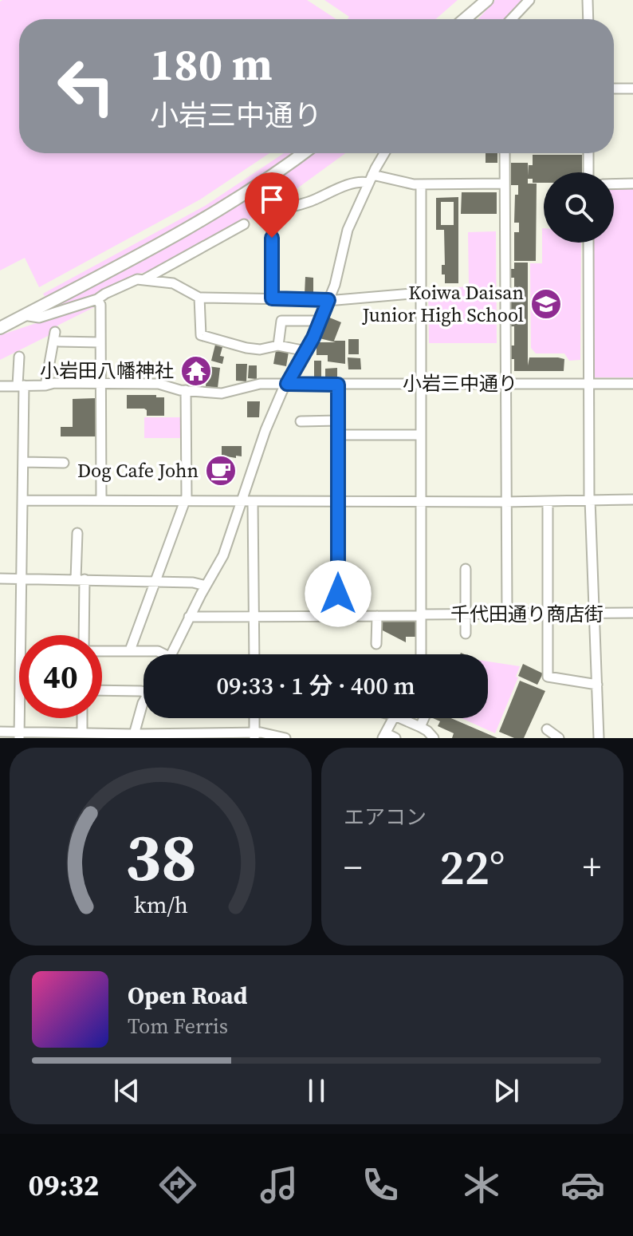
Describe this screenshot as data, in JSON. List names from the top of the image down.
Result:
{
  "streets": {
    "street": ["小岩三中通り", "千代田通り商店街"]
  },
  "places": {
    "school or university": ["Koiwa Daisan Junior High School"],
    "temple": ["小岩田八幡神社"],
    "cafe": ["Dog Cafe John"]
  },
  "page": {
    "turn": ["180 m", "小岩三中通り"],
    "limit": "40",
    "trip": "09:33 · 1 分 · 400 m",
    "tile": "エアコン",
    "heat": ["−", "22°", "+"],
    "song": ["Open Road", "Tom Ferris"],
    "tabs": "09:32",
    "gauge": ["38", "km/h"]
  }
}
